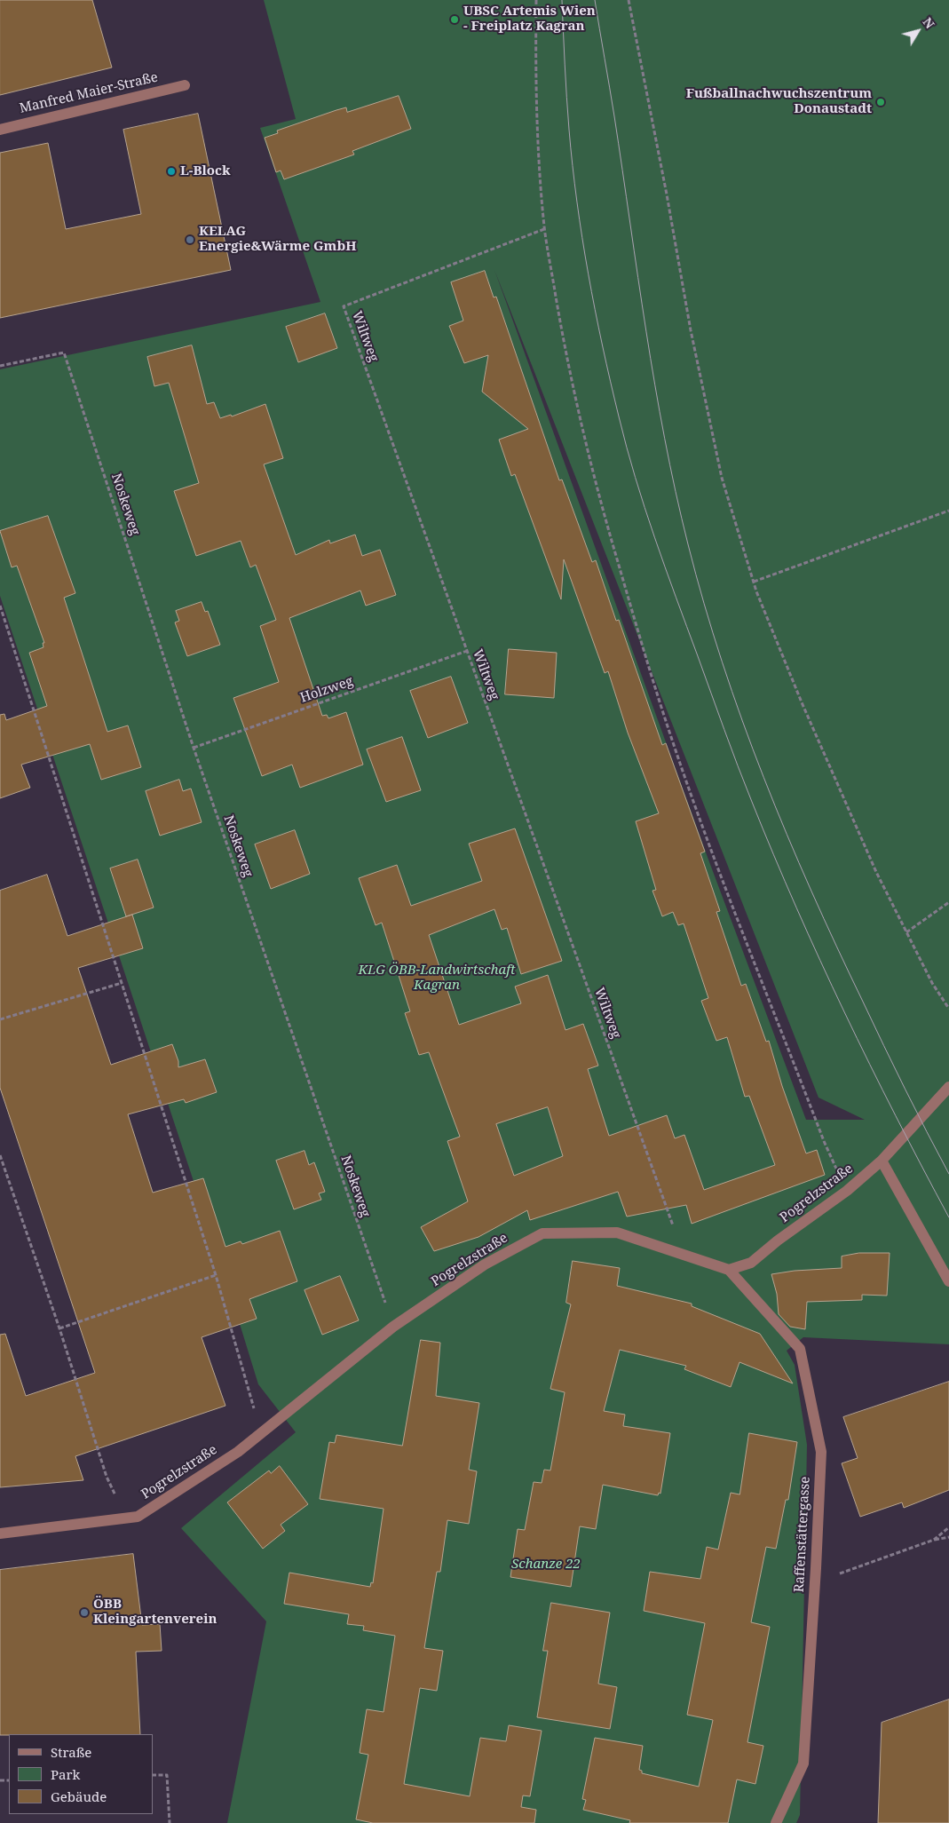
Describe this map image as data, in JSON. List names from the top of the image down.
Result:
{
  "streets": {
    "street": ["Manfred Maier-Straße", "Pogrelzstraße", "Raffenstättergasse"],
    "path": ["Wiltweg", "Noskeweg", "Holzweg"]
  },
  "crossings": [
    ["Wiltweg", "Holzweg"],
    ["Wiltweg", "Pogrelzstraße"],
    ["Noskeweg", "Holzweg"],
    ["Noskeweg", "Pogrelzstraße"],
    ["Pogrelzstraße", "Raffenstättergasse"]
  ],
  "parks": ["KLG ÖBB-Landwirtschaft Kagran", "Schanze 22"],
  "places": [
    "UBSC Artemis Wien - Freiplatz Kagran",
    "Fußballnachwuchszentrum Donaustadt",
    "L-Block",
    "KELAG Energie&Wärme GmbH",
    "ÖBB Kleingartenverein"
  ],
  "legend": ["Straße", "Park", "Gebäude"],
  "north": "top right"
}
